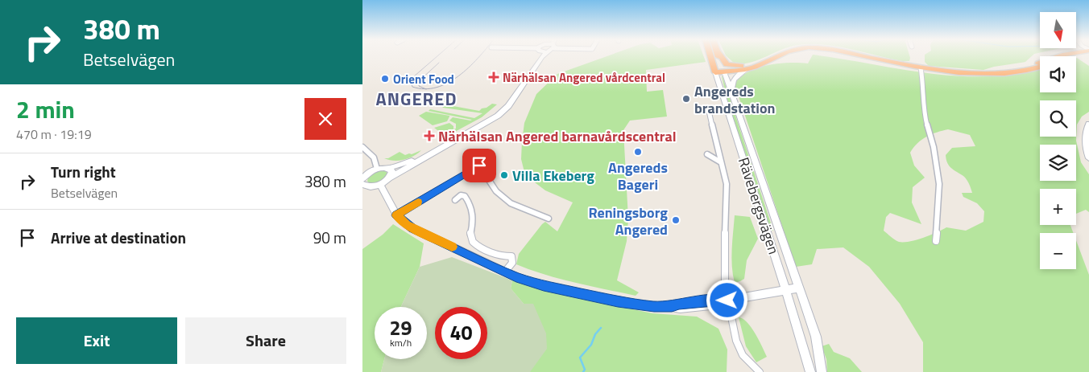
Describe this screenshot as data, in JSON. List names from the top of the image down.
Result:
{
  "streets": {
    "highway": ["Rävebergsvägen"]
  },
  "districts": ["ANGERED"],
  "places": {
    "health": ["Närhälsan Angered vårdcentral", "Närhälsan Angered barnavårdscentral"],
    "other": [
      "Orient Food",
      "Angereds brandstation",
      "Angereds Bageri",
      "Villa Ekeberg",
      "Reningsborg Angered"
    ]
  },
  "north": "bottom",
  "page": {
    "turn": ["380 m", "Betselvägen"],
    "map_buttons": ["+", "−"],
    "heading": ["2 min", "470 m · 19:19"],
    "list": [
      {
        "name": "Turn right",
        "note": "Betselvägen",
        "value": "380 m"
      },
      {
        "name": "Arrive at destination",
        "value": "90 m"
      }
    ],
    "speed": "29 km/h",
    "limit": "40",
    "buttons": ["Exit", "Share"]
  }
}
